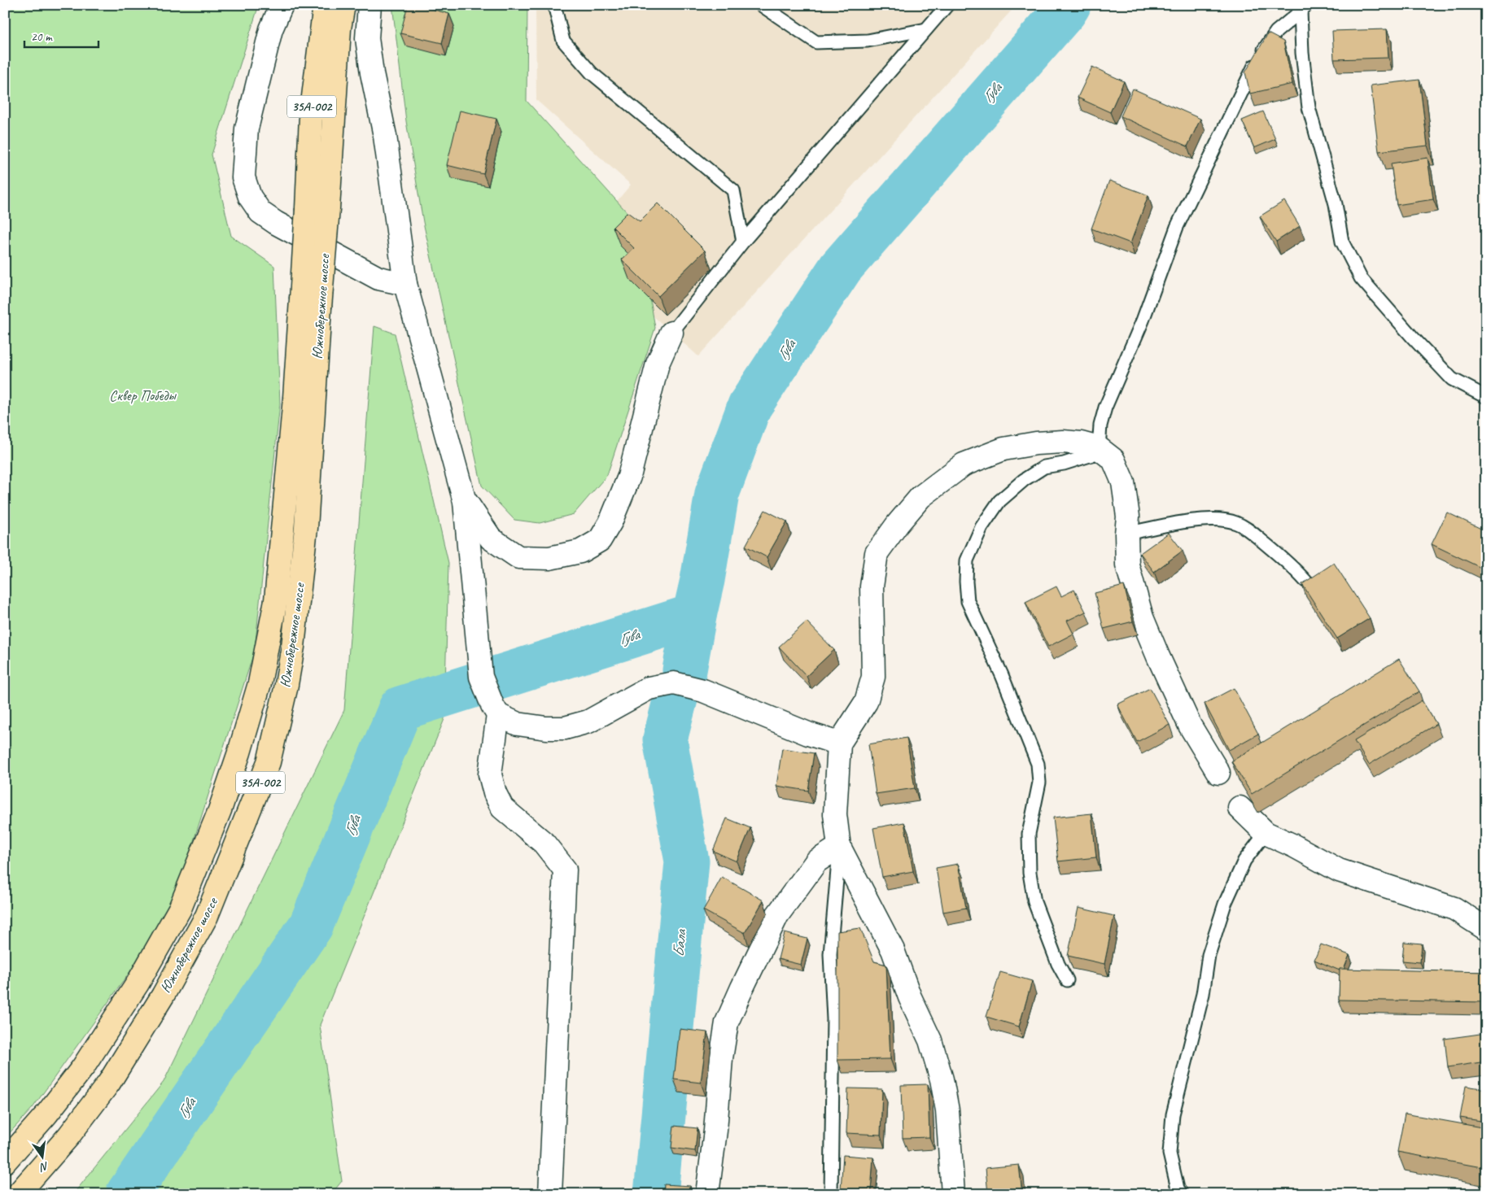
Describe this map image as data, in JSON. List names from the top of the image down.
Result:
{
  "streets": {
    "highway": ["35А-002", "Южнобережное шоссе"]
  },
  "water": ["Гува", "Бала"],
  "parks": ["Сквер Победы"],
  "scale_bar": "20 m",
  "north": "bottom"
}
